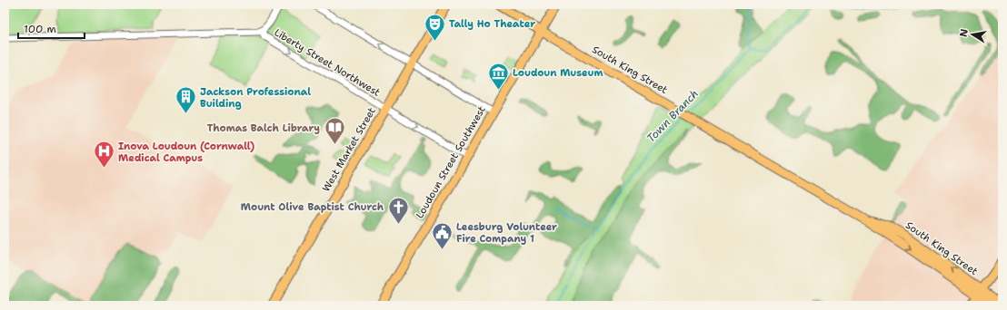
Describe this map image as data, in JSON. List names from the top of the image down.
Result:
{
  "streets": {
    "main road": ["South King Street", "West Market Street", "Loudoun Street Southwest"],
    "street": ["Liberty Street Northwest"]
  },
  "crossings": [
    ["Liberty Street Northwest", "West Market Street"],
    ["Liberty Street Northwest", "Loudoun Street Southwest"],
    ["South King Street", "Loudoun Street Southwest"]
  ],
  "water": ["Town Branch"],
  "places": {
    "theatre": ["Tally Ho Theater"],
    "museum": ["Loudoun Museum"],
    "building": ["Jackson Professional Building"],
    "library": ["Thomas Balch Library"],
    "hospital": ["Inova Loudoun (Cornwall) Medical Campus"],
    "church": ["Mount Olive Baptist Church"],
    "public building": ["Leesburg Volunteer Fire Company 1"]
  },
  "scale_bar": "100 m",
  "north": "left"
}
